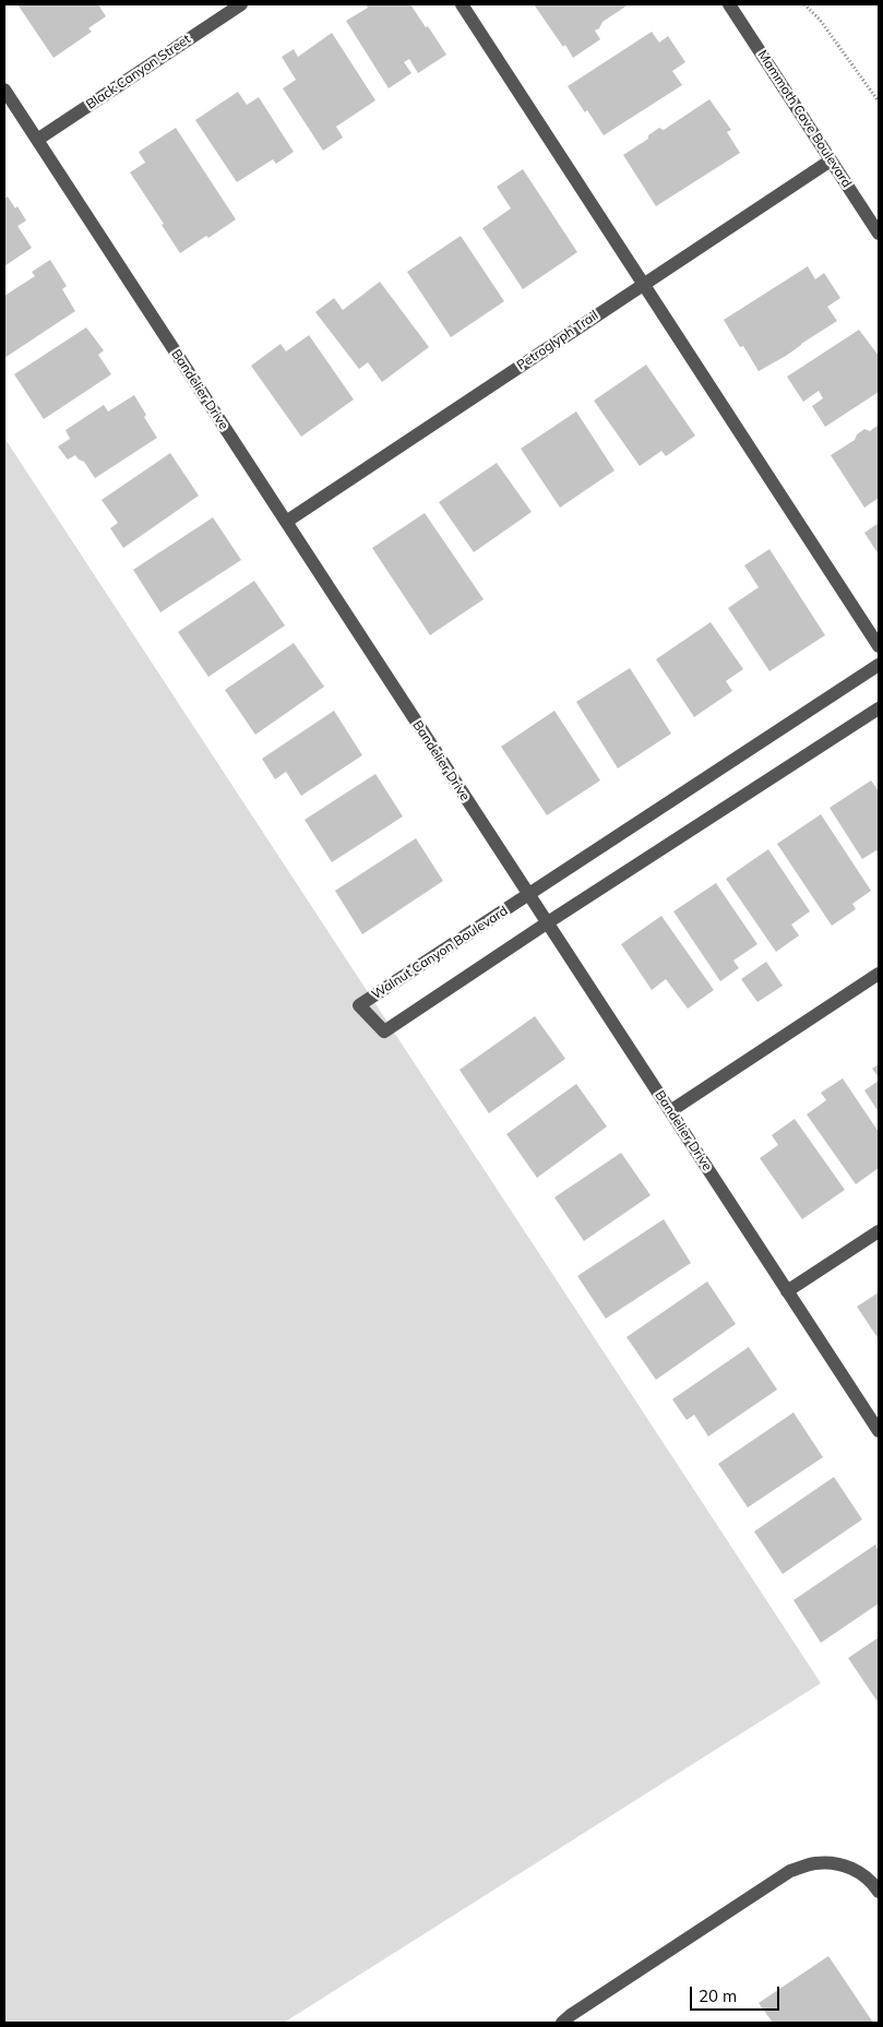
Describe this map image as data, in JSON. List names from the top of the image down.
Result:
{
  "streets": {
    "street": [
      "Black Canyon Street",
      "Mammoth Cave Boulevard",
      "Petroglyph Trail",
      "Bandelier Drive",
      "Walnut Canyon Boulevard"
    ]
  },
  "crossings": [
    ["Black Canyon Street", "Bandelier Drive"],
    ["Mammoth Cave Boulevard", "Petroglyph Trail"],
    ["Petroglyph Trail", "Bandelier Drive"],
    ["Bandelier Drive", "Walnut Canyon Boulevard"]
  ],
  "scale_bar": "20 m"
}
